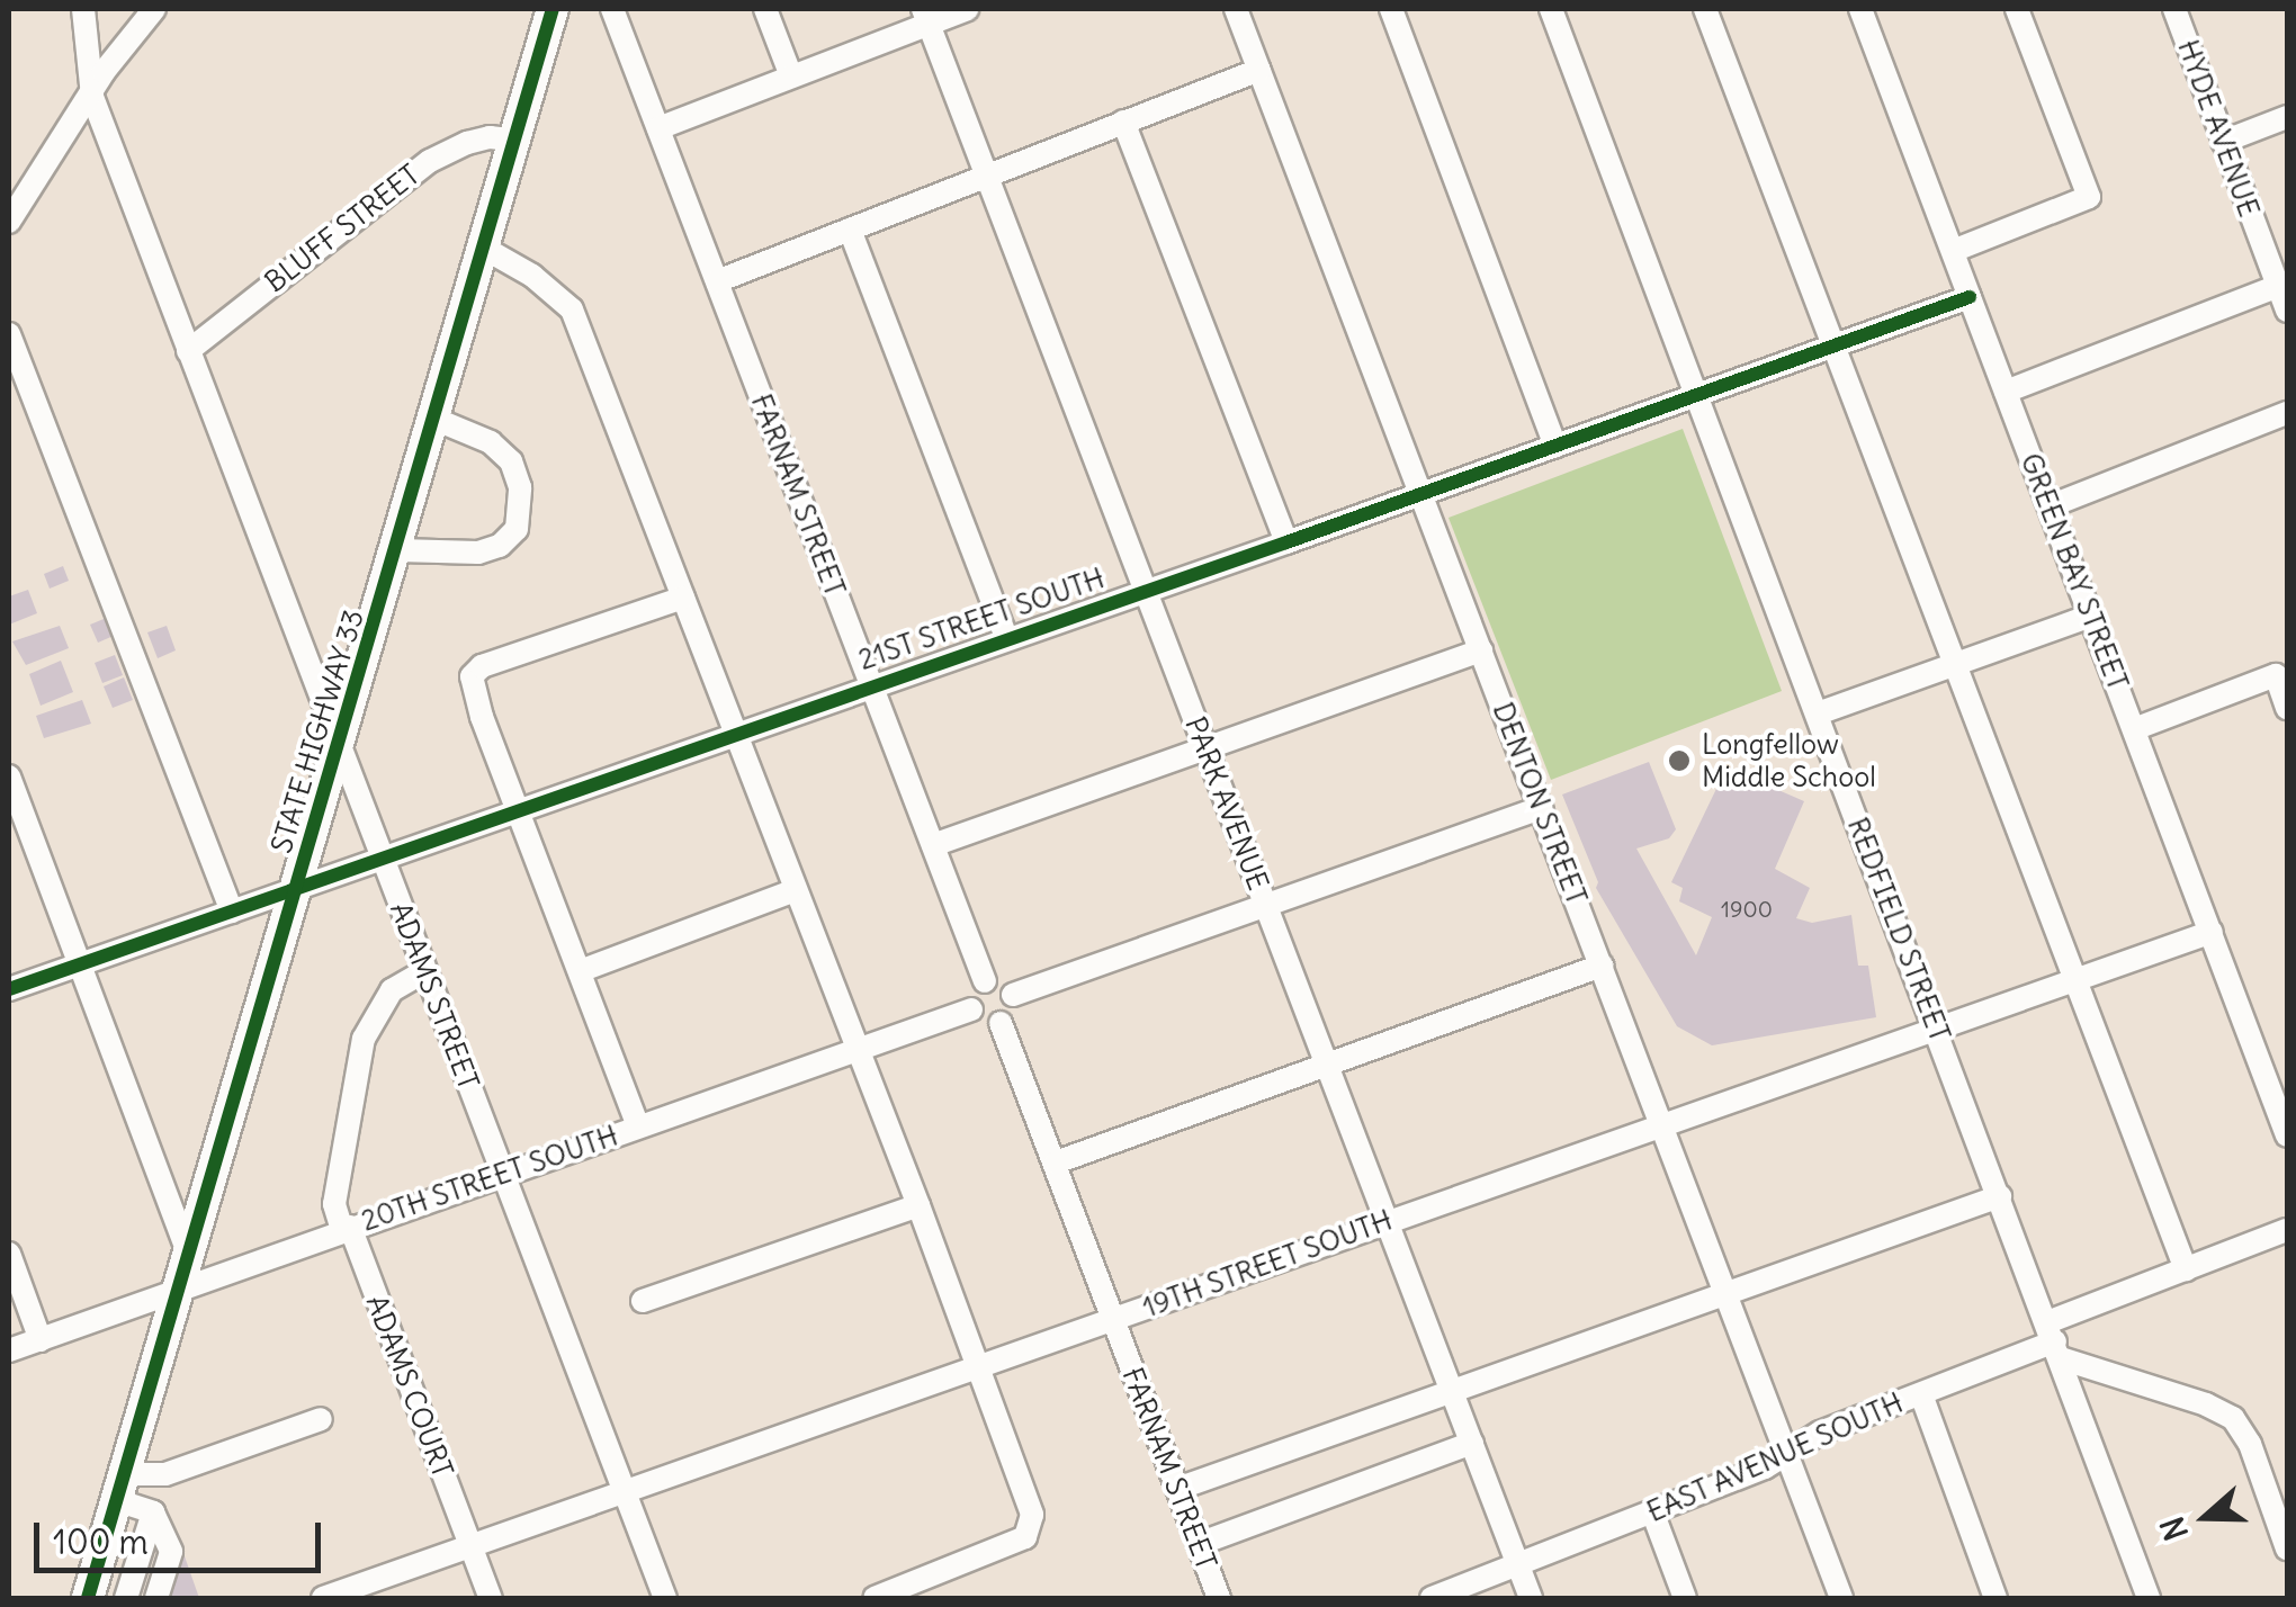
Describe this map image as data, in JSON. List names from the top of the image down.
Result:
{
  "streets": {
    "main road": ["STATE HIGHWAY 33"],
    "street": [
      "HYDE AVENUE",
      "BLUFF STREET",
      "FARNAM STREET",
      "GREEN BAY STREET",
      "21ST STREET SOUTH",
      "PARK AVENUE",
      "DENTON STREET",
      "REDFIELD STREET",
      "ADAMS STREET",
      "20TH STREET SOUTH",
      "19TH STREET SOUTH",
      "ADAMS COURT",
      "EAST AVENUE SOUTH"
    ]
  },
  "crossings": [
    ["BLUFF STREET", "STATE HIGHWAY 33"],
    ["BLUFF STREET", "ADAMS STREET"],
    ["FARNAM STREET", "21ST STREET SOUTH"],
    ["FARNAM STREET", "20TH STREET SOUTH"],
    ["FARNAM STREET", "19TH STREET SOUTH"],
    ["GREEN BAY STREET", "21ST STREET SOUTH"],
    ["GREEN BAY STREET", "19TH STREET SOUTH"],
    ["21ST STREET SOUTH", "STATE HIGHWAY 33"],
    ["21ST STREET SOUTH", "PARK AVENUE"],
    ["21ST STREET SOUTH", "DENTON STREET"],
    ["21ST STREET SOUTH", "REDFIELD STREET"],
    ["21ST STREET SOUTH", "ADAMS STREET"],
    ["STATE HIGHWAY 33", "ADAMS STREET"],
    ["STATE HIGHWAY 33", "20TH STREET SOUTH"],
    ["PARK AVENUE", "19TH STREET SOUTH"],
    ["PARK AVENUE", "EAST AVENUE SOUTH"],
    ["DENTON STREET", "19TH STREET SOUTH"],
    ["DENTON STREET", "EAST AVENUE SOUTH"],
    ["REDFIELD STREET", "19TH STREET SOUTH"],
    ["REDFIELD STREET", "EAST AVENUE SOUTH"],
    ["ADAMS STREET", "20TH STREET SOUTH"],
    ["ADAMS STREET", "19TH STREET SOUTH"],
    ["ADAMS STREET", "ADAMS COURT"],
    ["20TH STREET SOUTH", "ADAMS COURT"],
    ["19TH STREET SOUTH", "ADAMS COURT"]
  ],
  "places": ["Longfellow Middle School"],
  "house_numbers": ["1900"],
  "scale_bar": "100 m",
  "north": "left"
}
